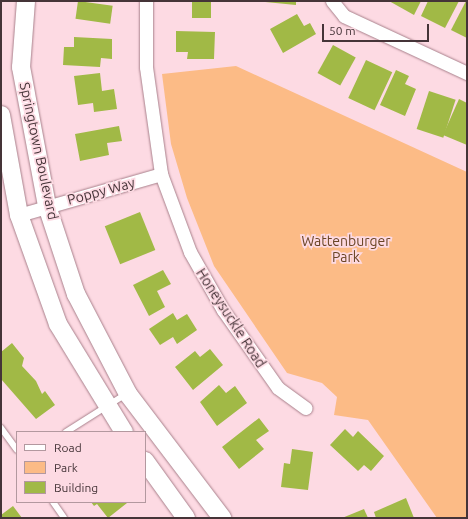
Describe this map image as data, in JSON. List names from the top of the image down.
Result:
{
  "streets": {
    "street": ["Springtown Boulevard", "Poppy Way", "Honeysuckle Road"]
  },
  "crossings": [
    ["Springtown Boulevard", "Poppy Way"],
    ["Poppy Way", "Honeysuckle Road"]
  ],
  "parks": ["Wattenburger Park"],
  "legend": ["Road", "Park", "Building"],
  "scale_bar": "50 m"
}
